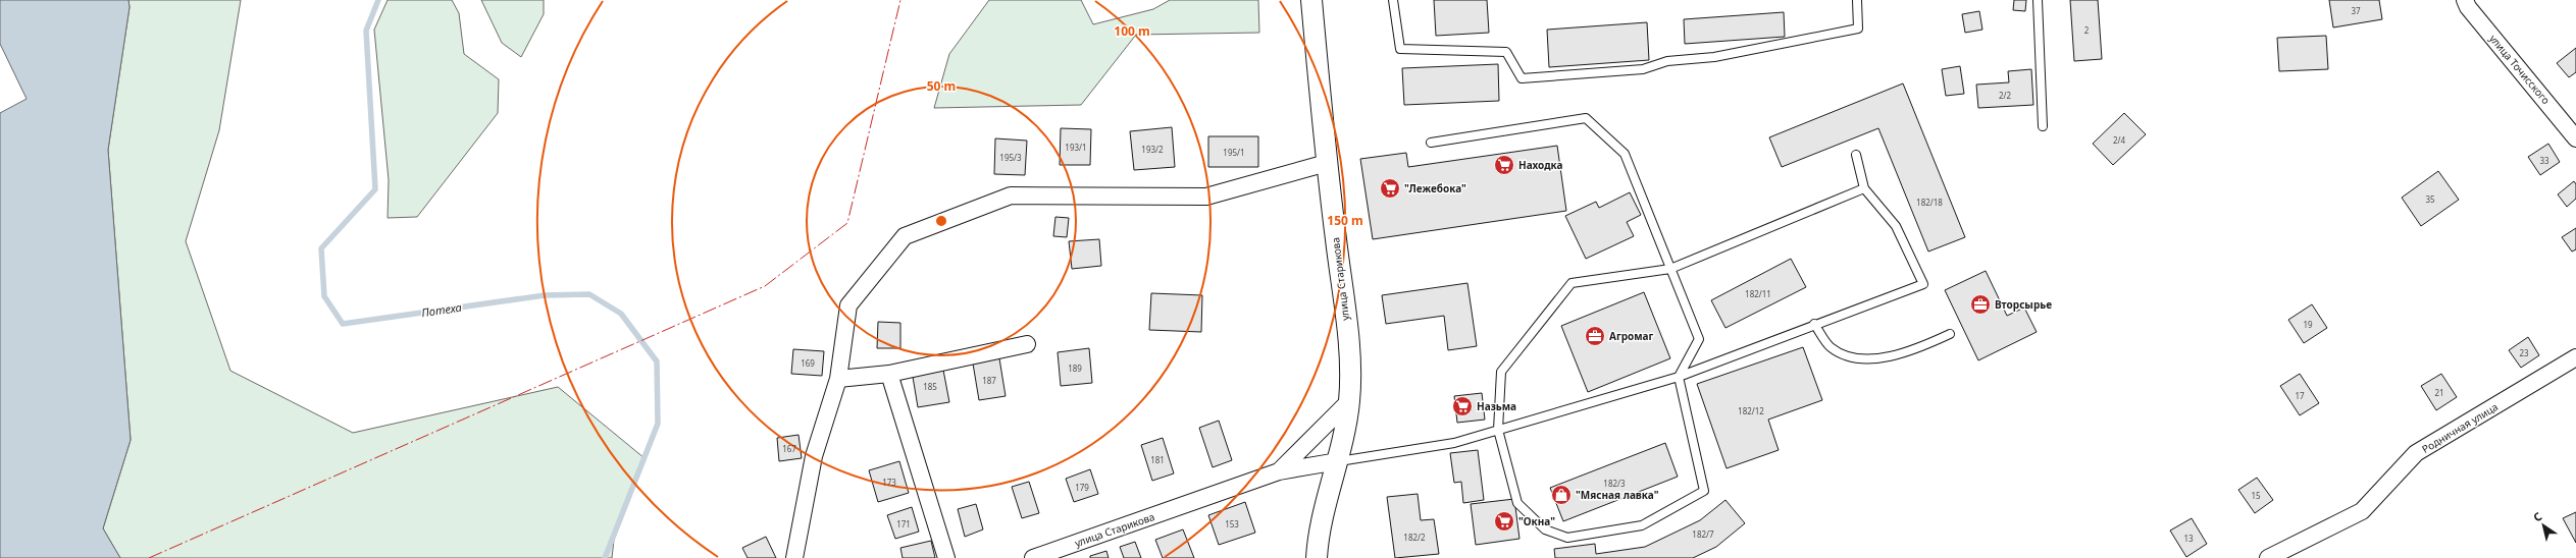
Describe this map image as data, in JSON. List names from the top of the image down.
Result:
{
  "streets": {
    "street": ["улица Точисского", "улица Старикова", "Родничная улица"]
  },
  "water": ["Потеха"],
  "places": {
    "supermarket": [
      "Находка",
      "\"Лежебока\"",
      "Назьма",
      "\"Окна\""
    ],
    "office": ["Вторсырье", "Агромаг"],
    "shop": ["\"Мясная лавка\""]
  },
  "house_numbers": [
    "37",
    "2",
    "2/2",
    "2/4",
    "193/1",
    "193/2",
    "195/1",
    "195/3",
    "33",
    "35",
    "182/18",
    "182/11",
    "19",
    "23",
    "169",
    "189",
    "187",
    "185",
    "21",
    "17",
    "182/12",
    "167",
    "181",
    "173",
    "182/3",
    "179",
    "15",
    "171",
    "153",
    "182/7",
    "182/2",
    "13"
  ],
  "north": "top left",
  "rings": ["100 m", "50 m", "150 m"]
}
